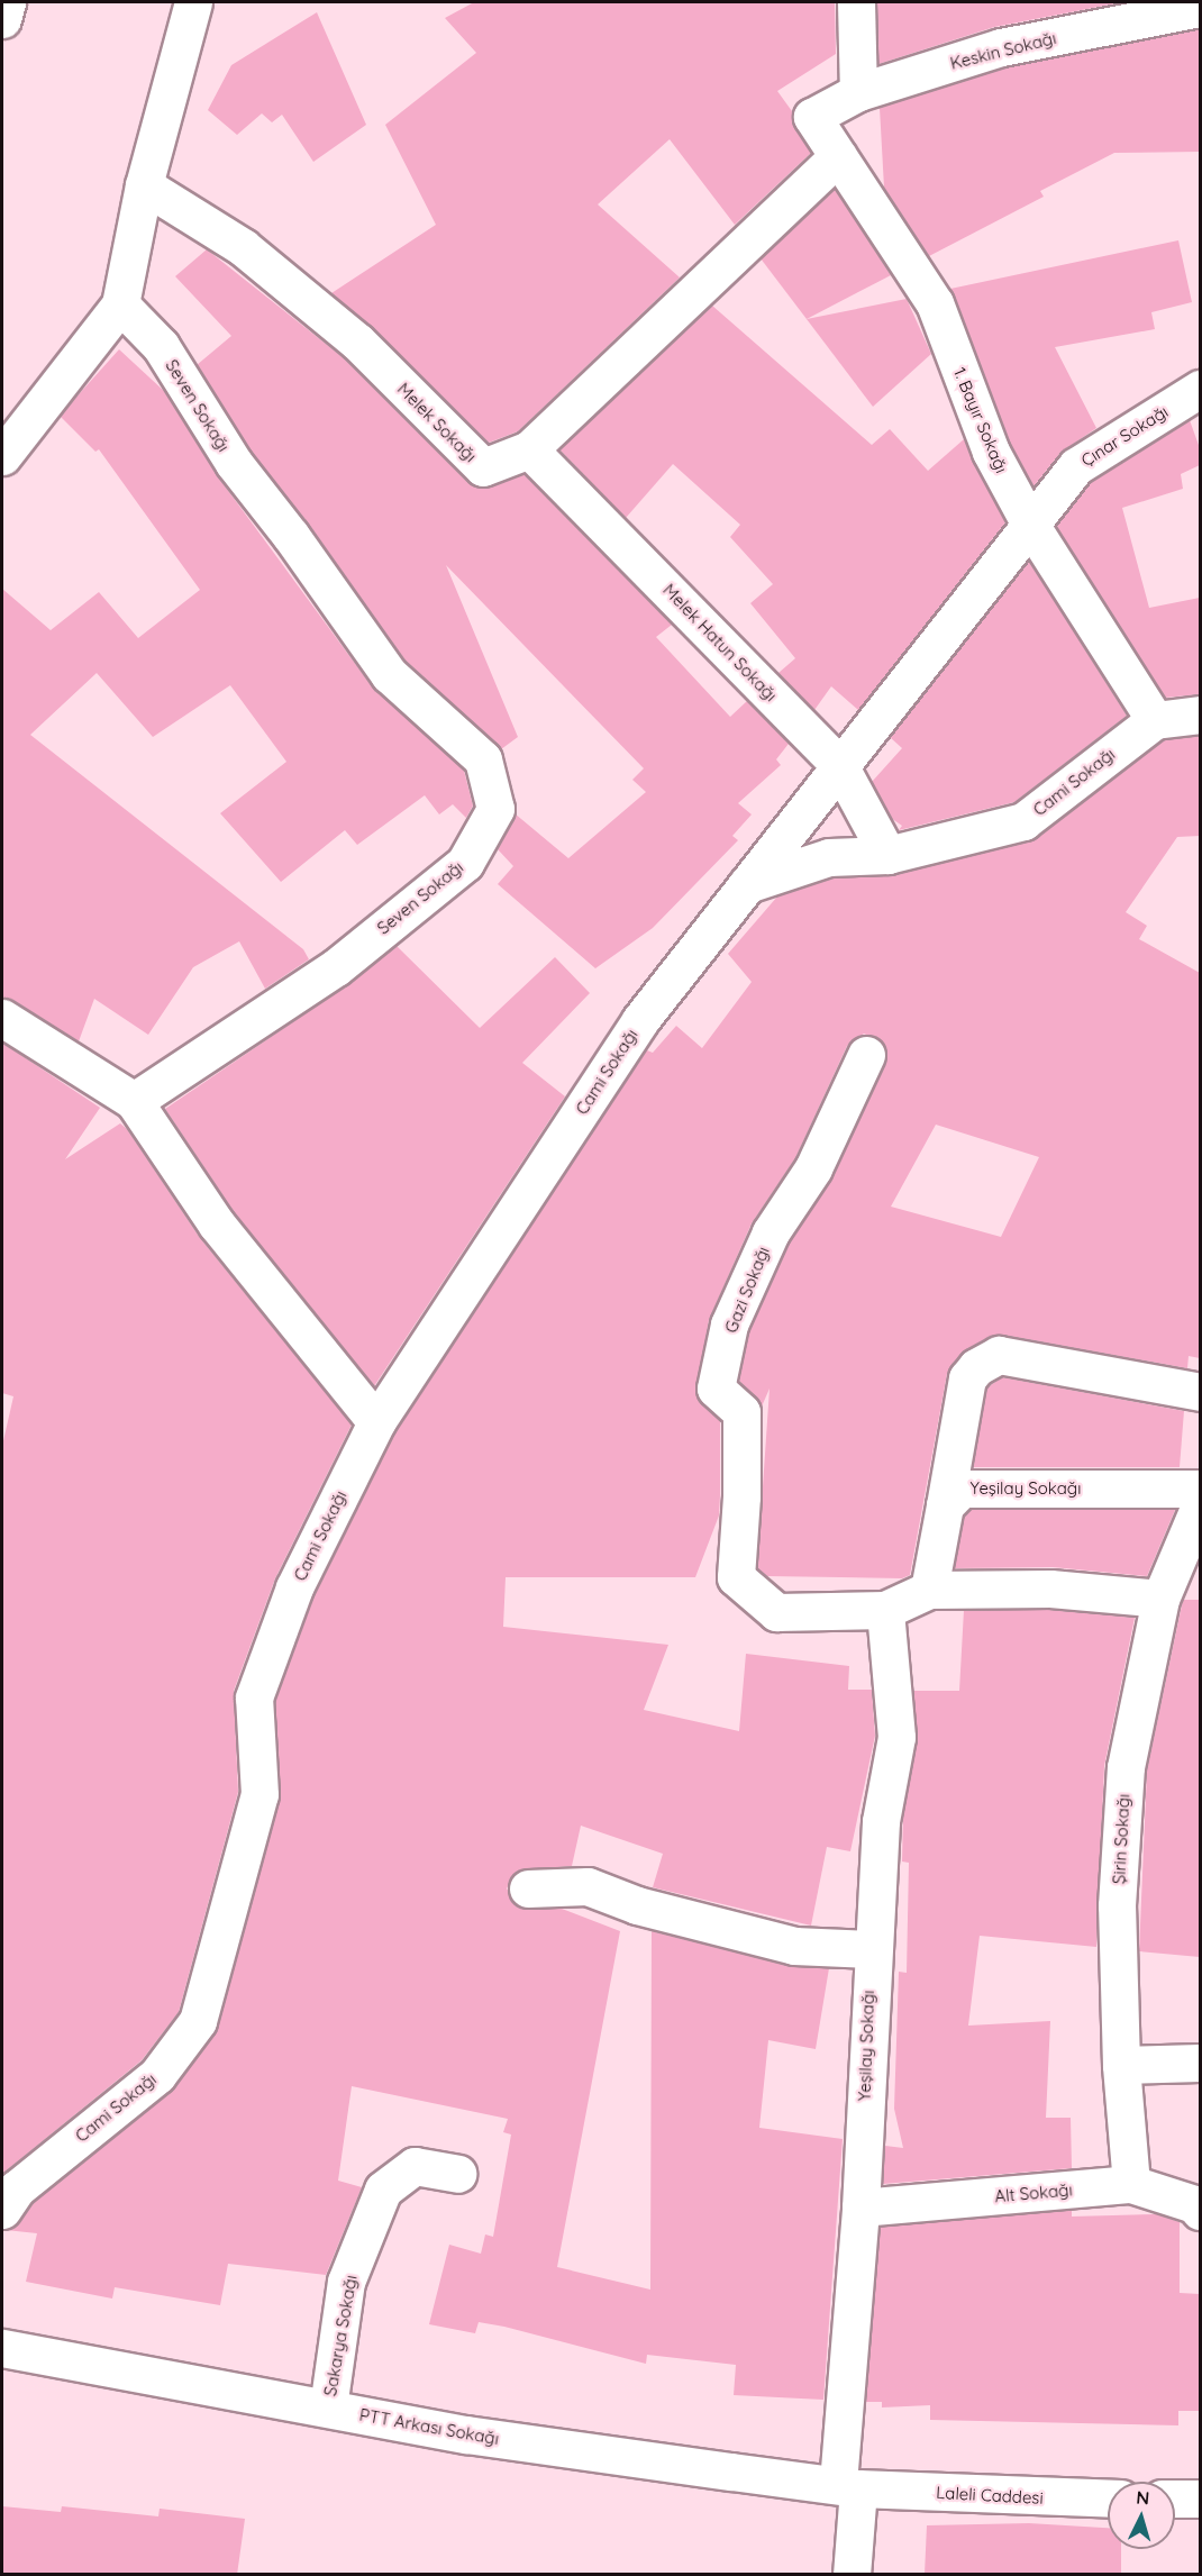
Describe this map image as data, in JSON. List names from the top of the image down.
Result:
{
  "streets": {
    "street": [
      "Keskin Sokağı",
      "Seven Sokağı",
      "1. Bayır Sokağı",
      "Melek Sokağı",
      "Çınar Sokağı",
      "Melek Hatun Sokağı",
      "Cami Sokağı",
      "Gazi Sokağı",
      "Yeşilay Sokağı",
      "Şirin Sokağı",
      "Alt Sokağı",
      "Sakarya Sokağı",
      "PTT Arkası Sokağı",
      "Laleli Caddesi"
    ]
  },
  "crossings": [
    ["Keskin Sokağı", "1. Bayır Sokağı"],
    ["1. Bayır Sokağı", "Melek Sokağı"],
    ["1. Bayır Sokağı", "Çınar Sokağı"],
    ["1. Bayır Sokağı", "Cami Sokağı"],
    ["Melek Sokağı", "Melek Hatun Sokağı"],
    ["Çınar Sokağı", "Cami Sokağı"],
    ["Melek Hatun Sokağı", "Cami Sokağı"],
    ["Gazi Sokağı", "Yeşilay Sokağı"],
    ["Yeşilay Sokağı", "Alt Sokağı"],
    ["Yeşilay Sokağı", "PTT Arkası Sokağı"],
    ["Yeşilay Sokağı", "Laleli Caddesi"],
    ["Şirin Sokağı", "Alt Sokağı"],
    ["Sakarya Sokağı", "PTT Arkası Sokağı"],
    ["PTT Arkası Sokağı", "Laleli Caddesi"]
  ],
  "north": "top"
}
